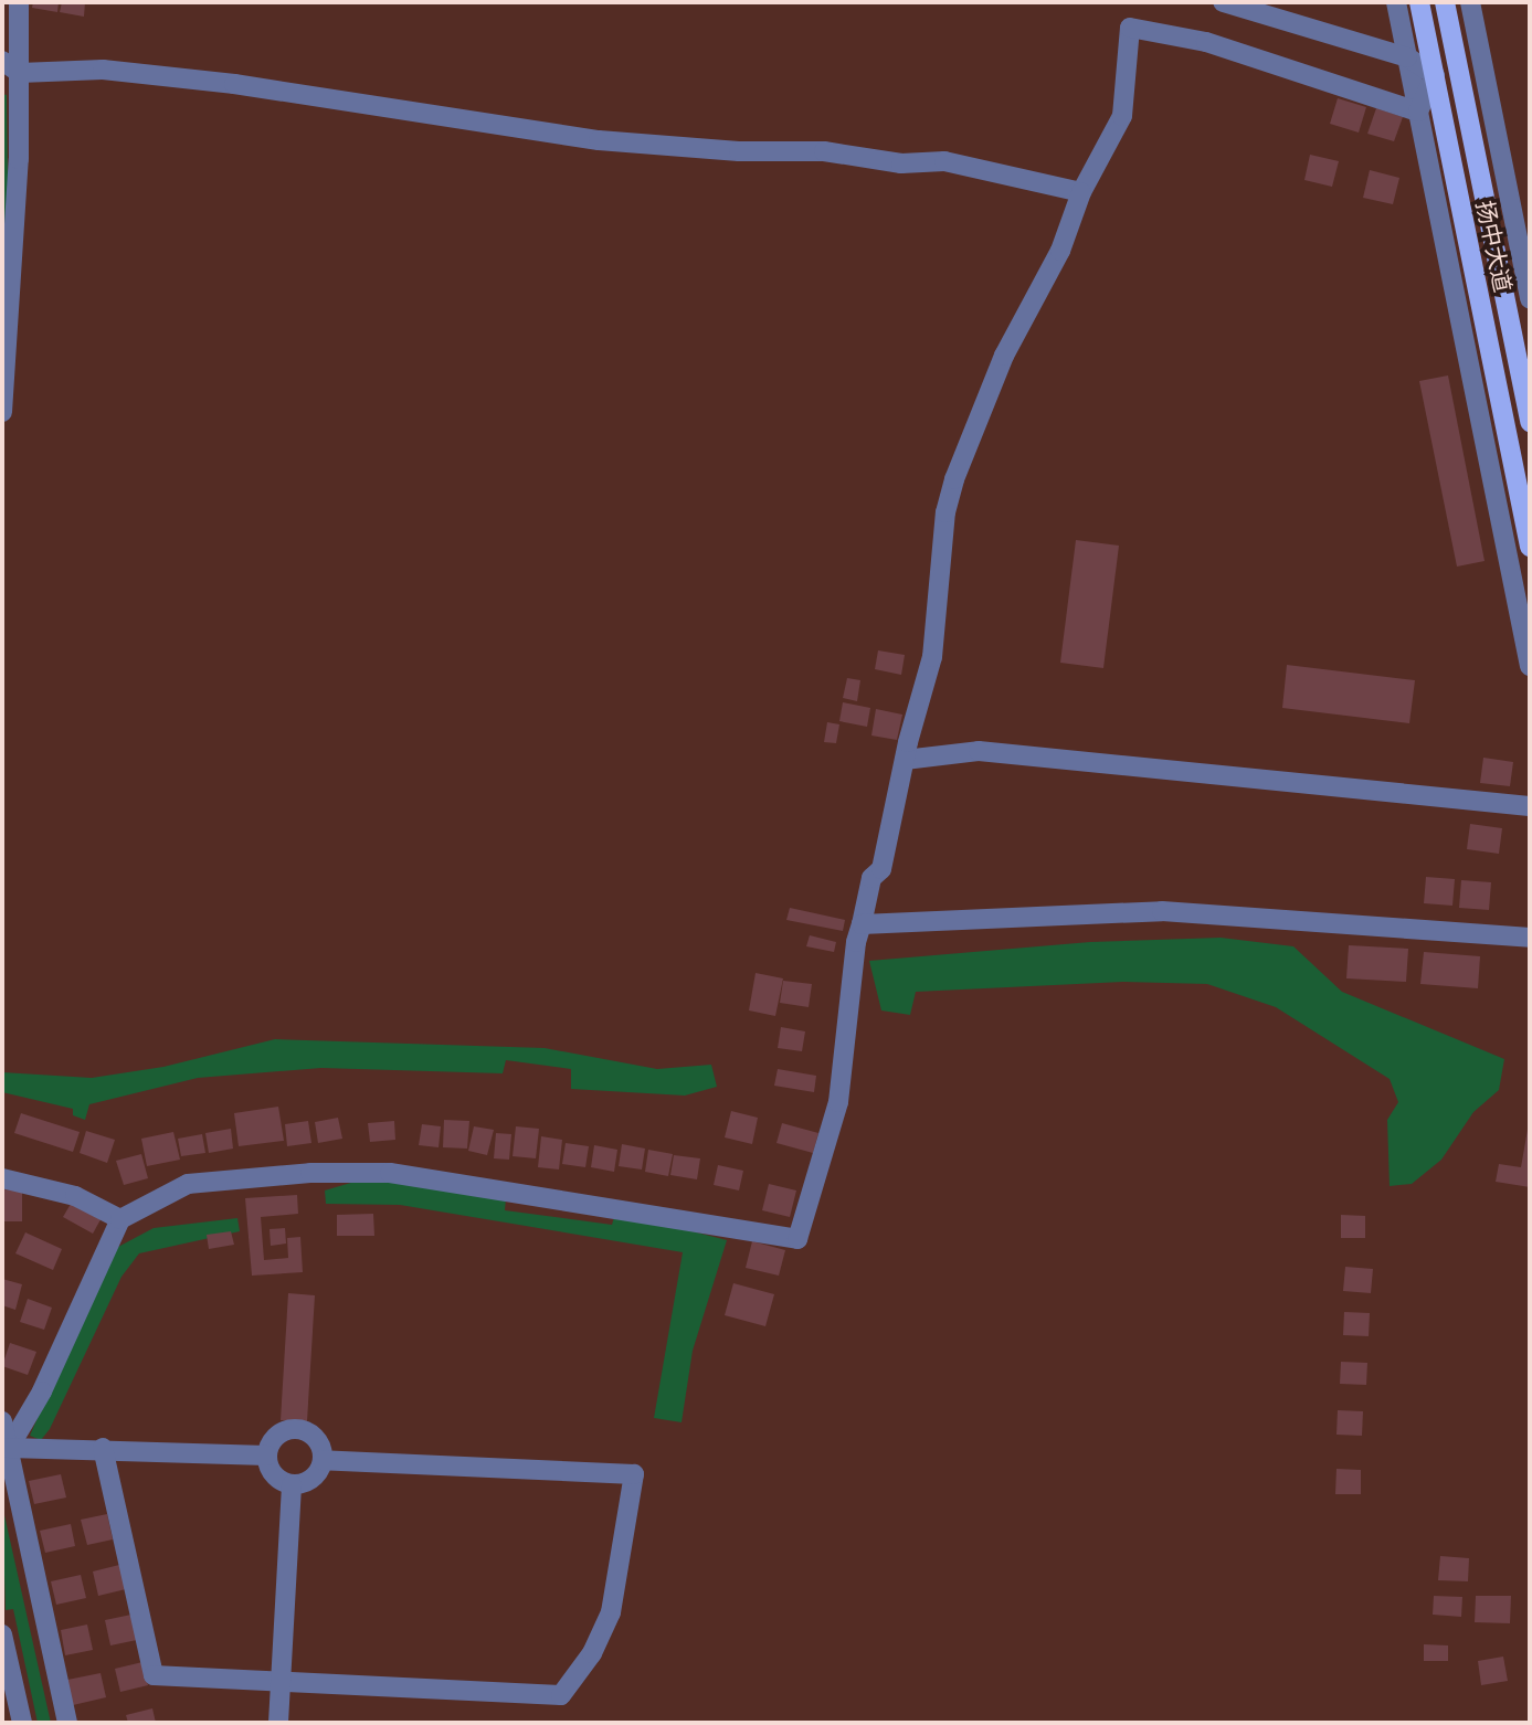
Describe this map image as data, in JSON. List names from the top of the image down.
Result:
{
  "streets": {
    "main road": ["扬中大道"]
  }
}
